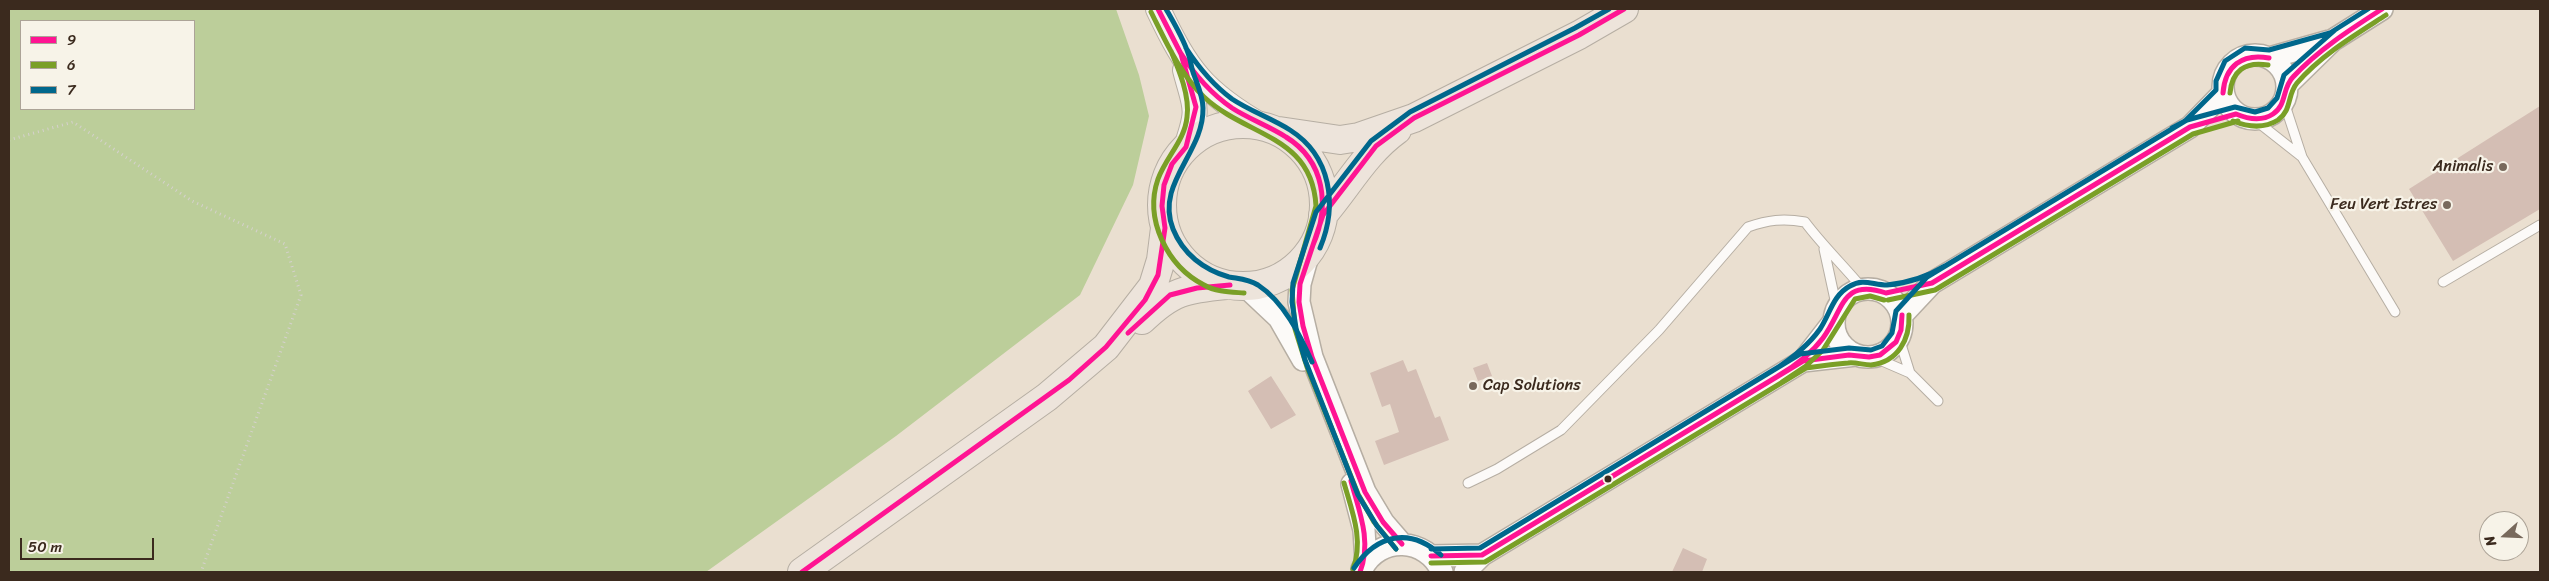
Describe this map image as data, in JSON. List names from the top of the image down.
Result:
{
  "places": ["Animalis", "Feu Vert Istres", "Cap Solutions"],
  "lines": ["transit line 9", "transit line 7", "transit line 6"],
  "legend": ["9", "6", "7"],
  "scale_bar": "50 m",
  "north": "left"
}
